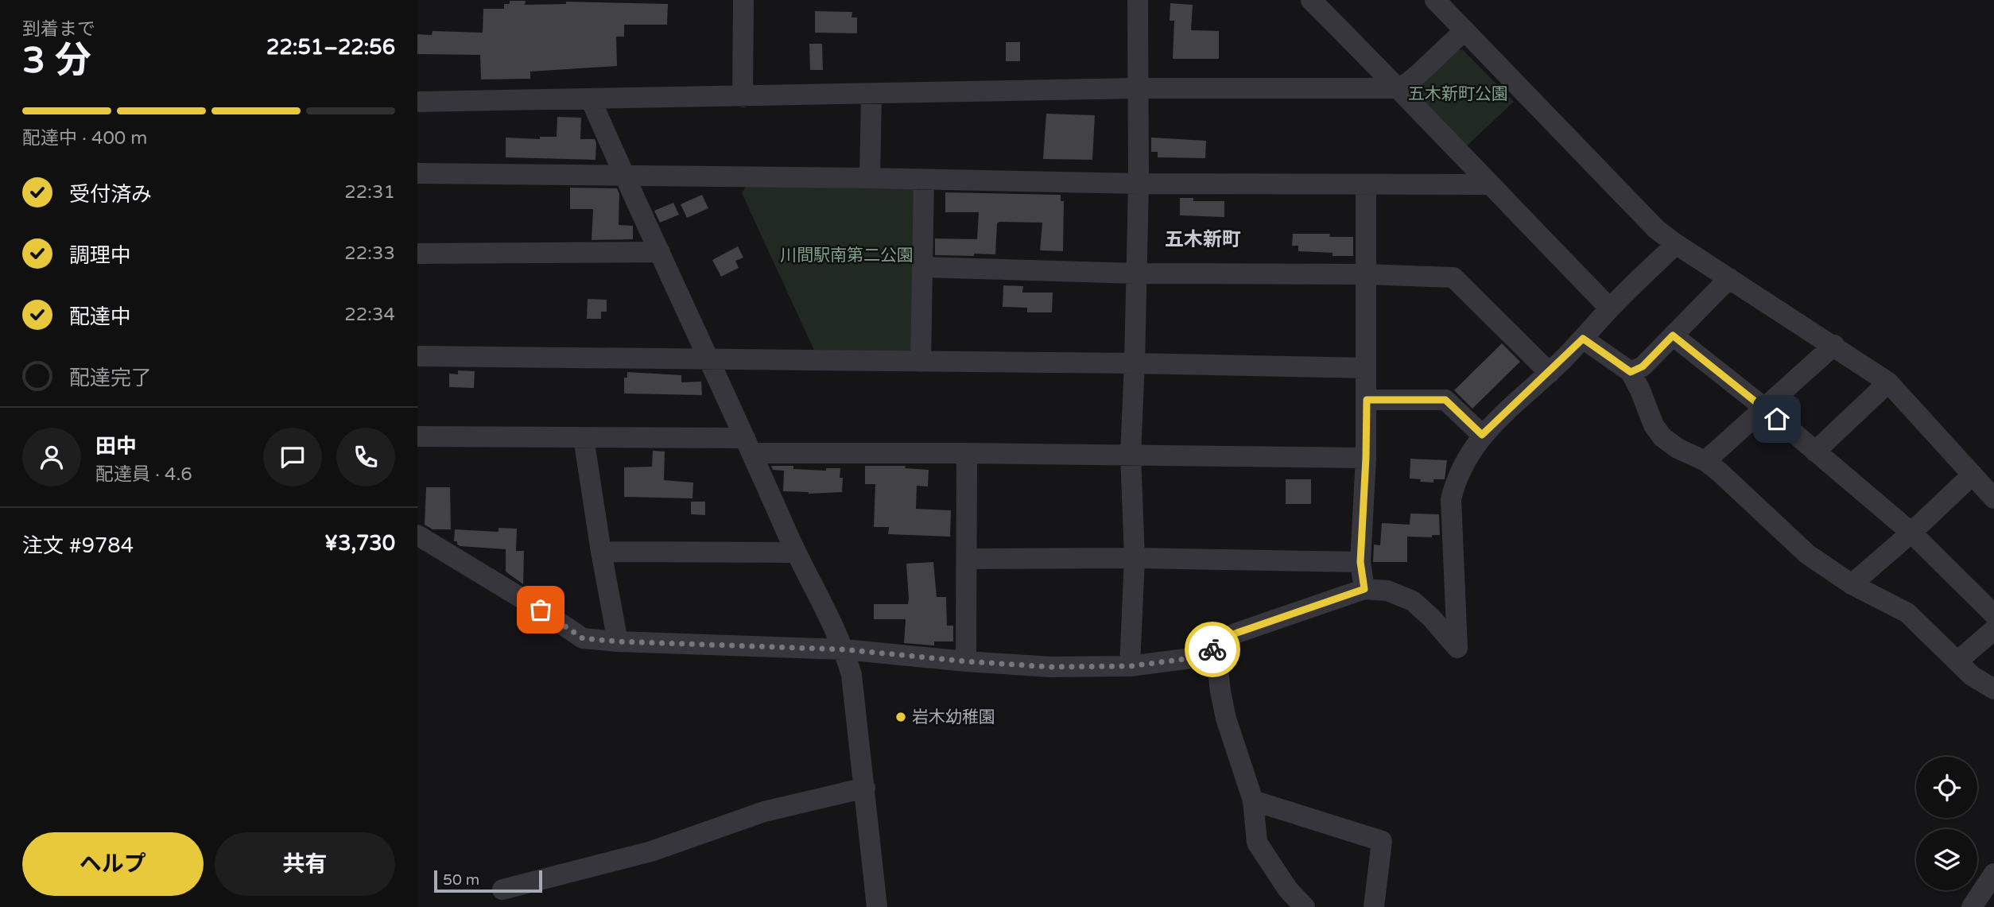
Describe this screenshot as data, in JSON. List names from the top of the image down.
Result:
{
  "districts": ["五木新町"],
  "parks": ["五木新町公園", "川間駅南第二公園"],
  "places": ["岩木幼稚園"],
  "scale_bar": "50 m",
  "page": {
    "heading": ["3 分", "到着まで", "22:51–22:56"],
    "panel": [
      "田中",
      "配達員 · 4.6",
      "注文 #9784",
      "¥3,730"
    ],
    "bar": "配達中 · 400 m",
    "list": [
      ["受付済み", "22:31"],
      ["調理中", "22:33"],
      ["配達中", "22:34"],
      "配達完了"
    ],
    "buttons": ["ヘルプ", "共有"],
    "scale": "50 m"
  }
}
